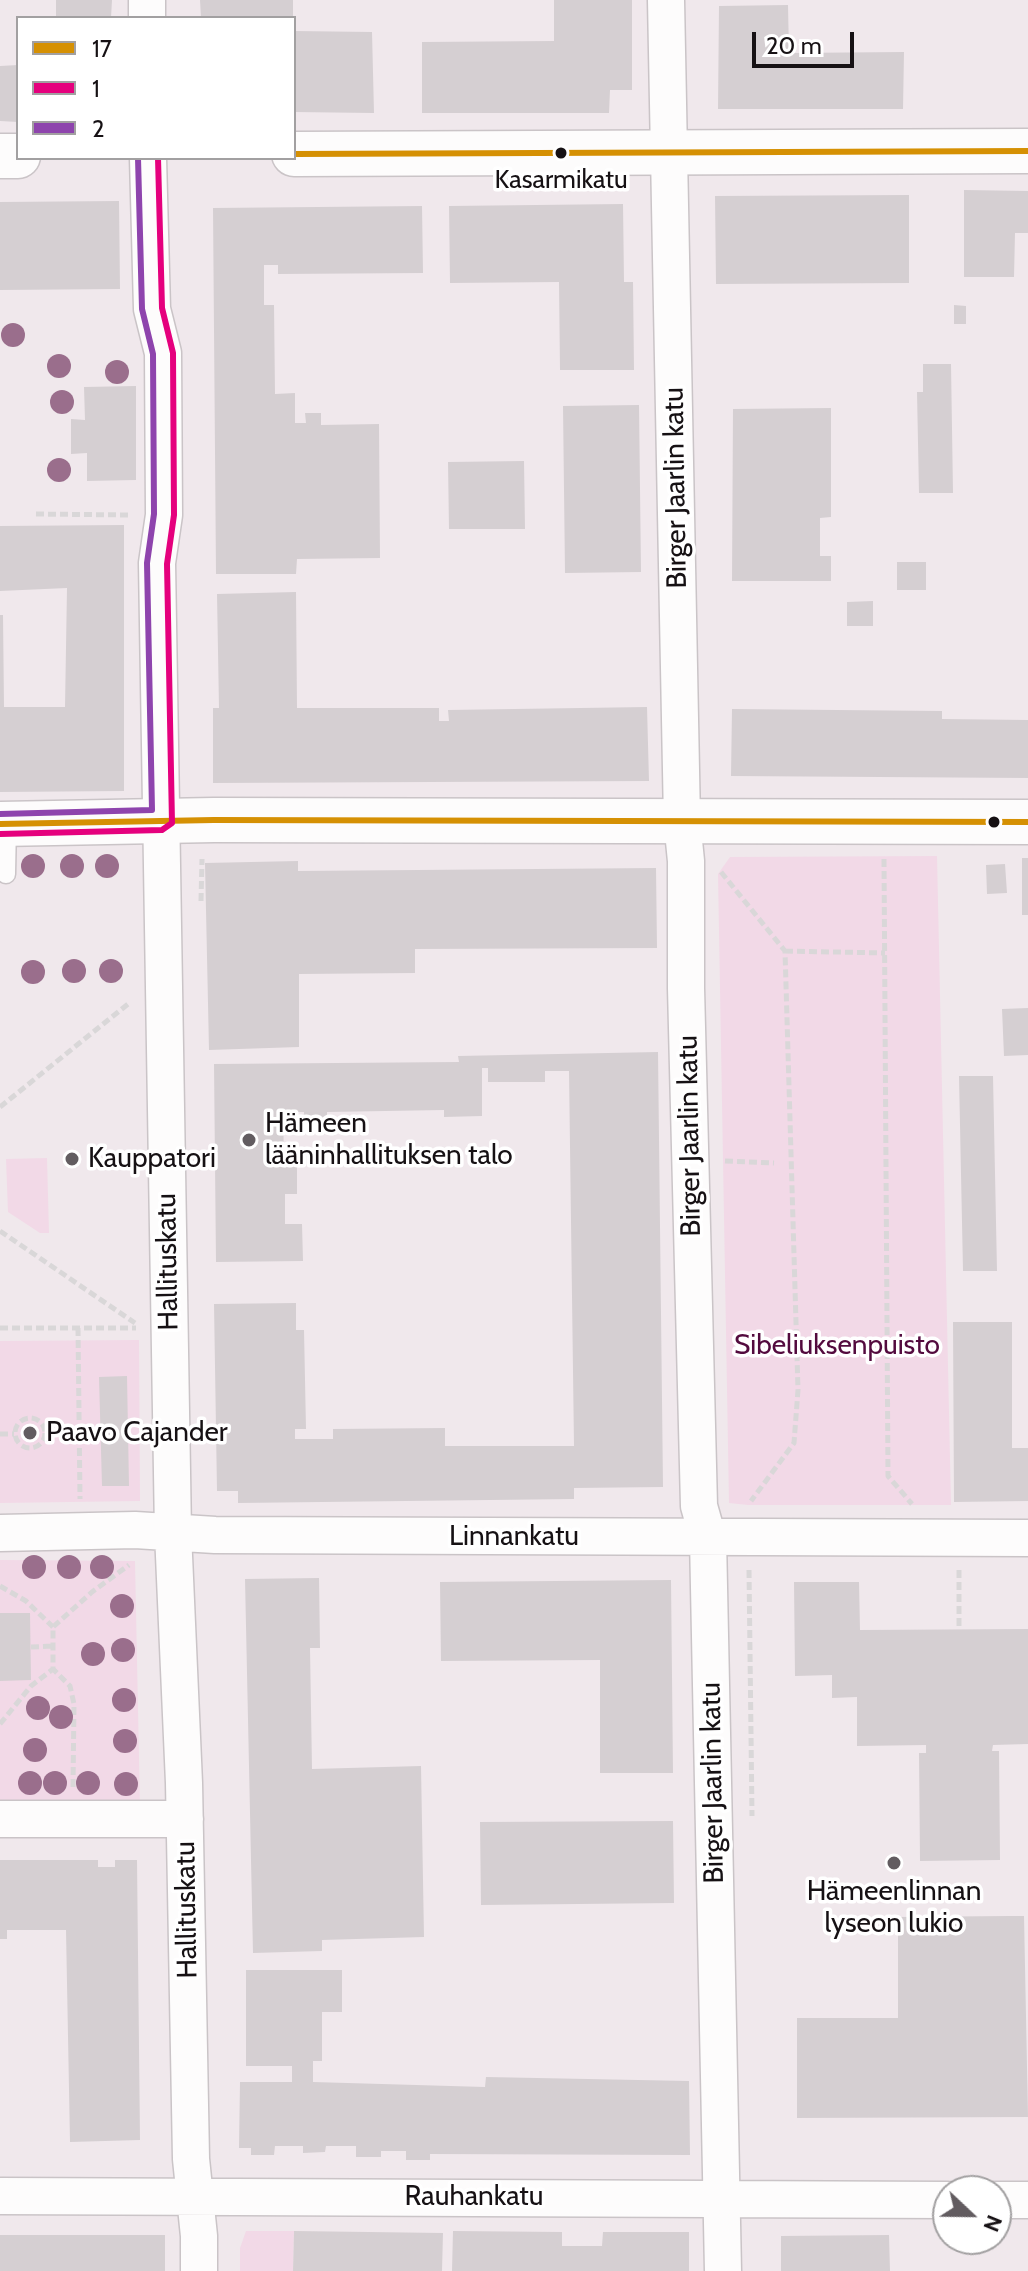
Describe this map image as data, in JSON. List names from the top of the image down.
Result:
{
  "streets": {
    "street": [
      "Birger Jaarlin katu",
      "Hallituskatu",
      "Linnankatu",
      "Rauhankatu"
    ]
  },
  "crossings": [
    ["Birger Jaarlin katu", "Linnankatu"],
    ["Birger Jaarlin katu", "Rauhankatu"],
    ["Hallituskatu", "Linnankatu"],
    ["Hallituskatu", "Rauhankatu"]
  ],
  "parks": ["Sibeliuksenpuisto"],
  "places": [
    "Kasarmikatu",
    "Hämeen lääninhallituksen talo",
    "Kauppatori",
    "Paavo Cajander",
    "Hämeenlinnan lyseon lukio"
  ],
  "lines": ["transit line 17", "transit line 1", "transit line 2"],
  "legend": ["17", "1", "2"],
  "scale_bar": "20 m",
  "north": "right"
}
